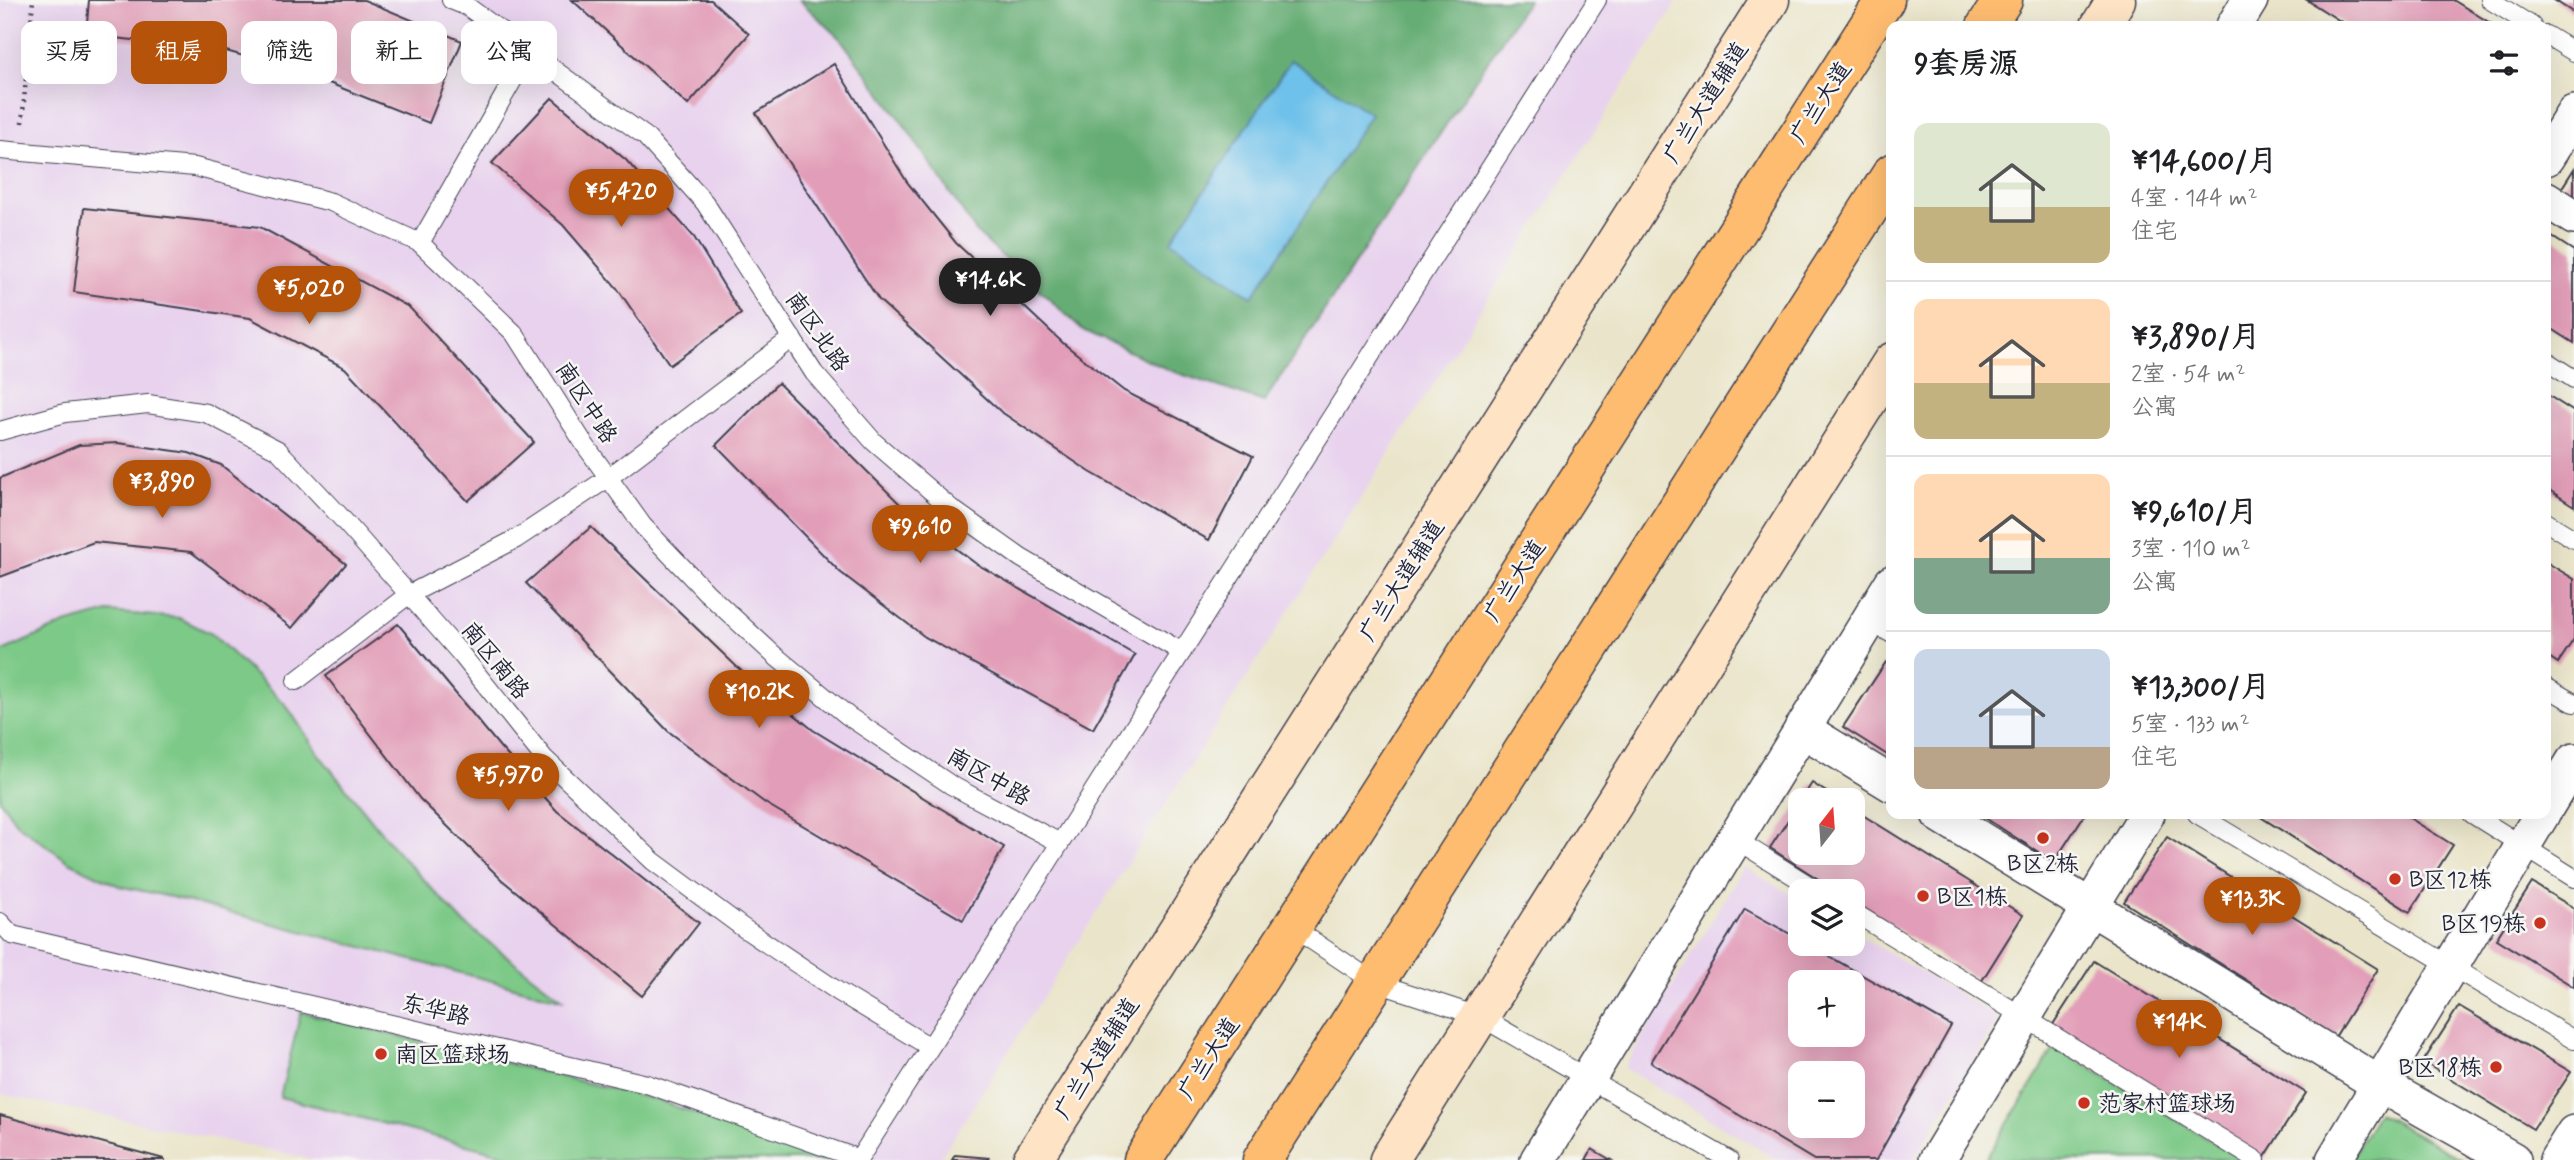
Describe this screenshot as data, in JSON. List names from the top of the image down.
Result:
{
  "streets": {
    "main road": ["广兰大道辅道", "广兰大道"],
    "lane": [
      "南区北路",
      "南区中路",
      "南区南路",
      "东华路"
    ]
  },
  "places": [
    "B区2栋",
    "B区12栋",
    "B区1栋",
    "B区19栋",
    "南区篮球场",
    "B区18栋",
    "范家村篮球场"
  ],
  "north": "top",
  "page": {
    "chip": [
      "买房",
      "租房",
      "筛选",
      "新上",
      "公寓"
    ],
    "heading": "9套房源",
    "list": [
      {
        "name": "¥14,600/月",
        "note": "4室 · 144 m² · 住宅"
      },
      {
        "name": "¥3,890/月",
        "note": "2室 · 54 m² · 公寓"
      },
      {
        "name": "¥9,610/月",
        "note": "3室 · 110 m² · 公寓"
      },
      {
        "name": "¥13,300/月",
        "note": "5室 · 133 m² · 住宅"
      }
    ],
    "price": [
      "¥5,420",
      "¥14.6K",
      "¥5,020",
      "¥3,890",
      "¥9,610",
      "¥10.2K",
      "¥5,970",
      "¥13.3K",
      "¥14K"
    ],
    "map_buttons": ["+", "−"]
  }
}
